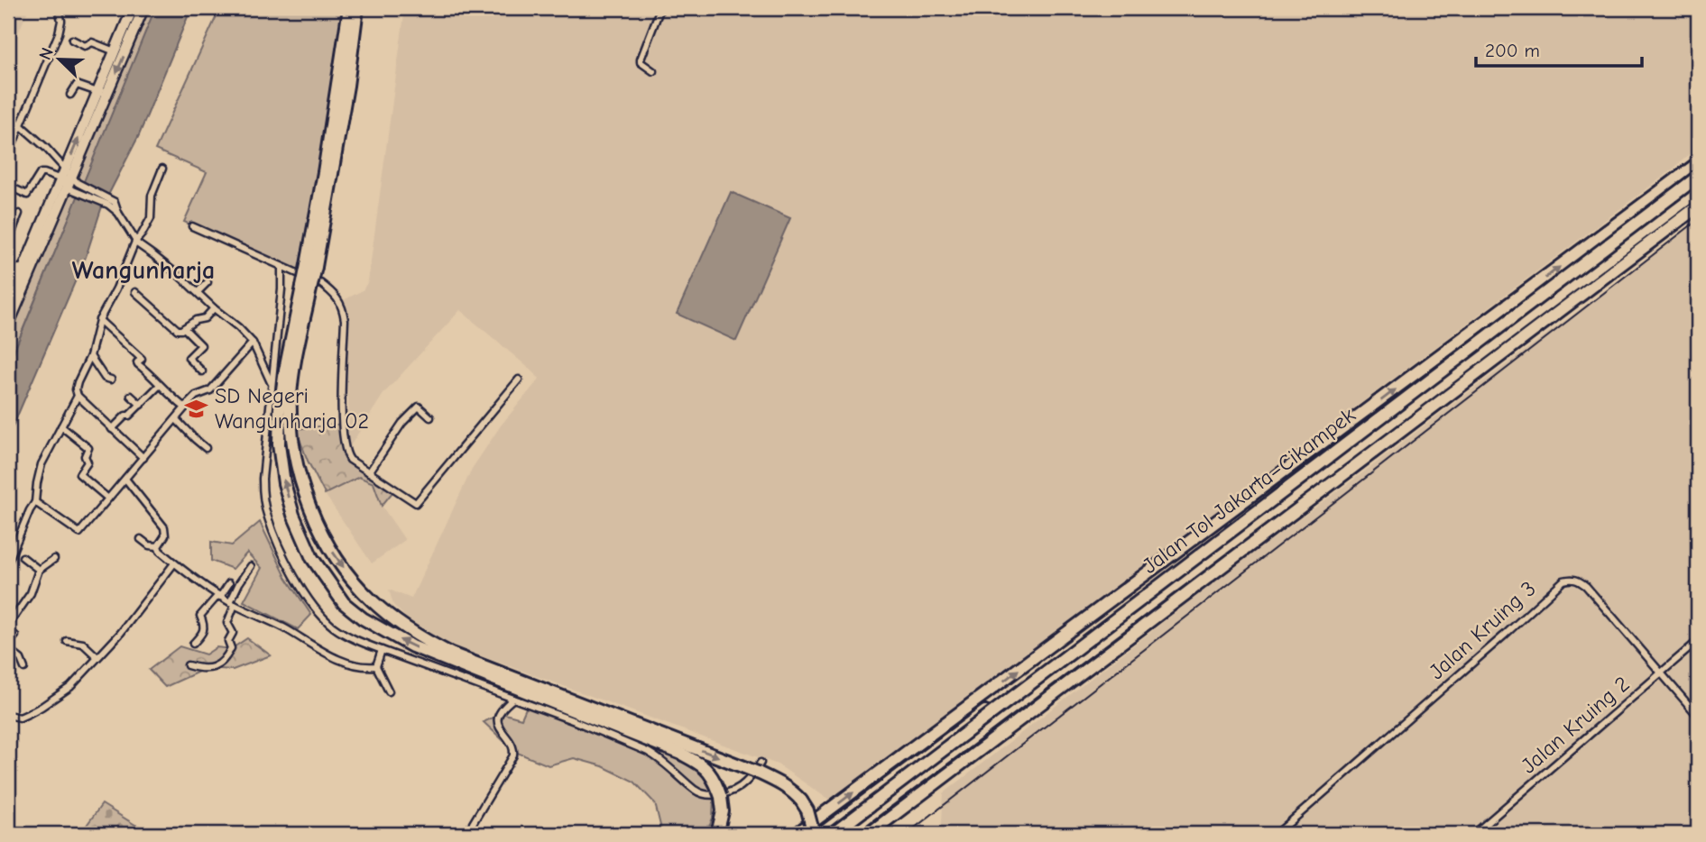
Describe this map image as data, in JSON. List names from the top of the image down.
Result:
{
  "streets": {
    "highway": ["Jalan Tol Jakarta–Cikampek"],
    "street": ["Jalan Kruing 3", "Jalan Kruing 2"]
  },
  "crossings": [
    ["Jalan Kruing 3", "Jalan Kruing 2"]
  ],
  "districts": ["Wangunharja"],
  "places": {
    "school or university": ["SD Negeri Wangunharja 02"]
  },
  "scale_bar": "200 m",
  "north": "top left"
}
